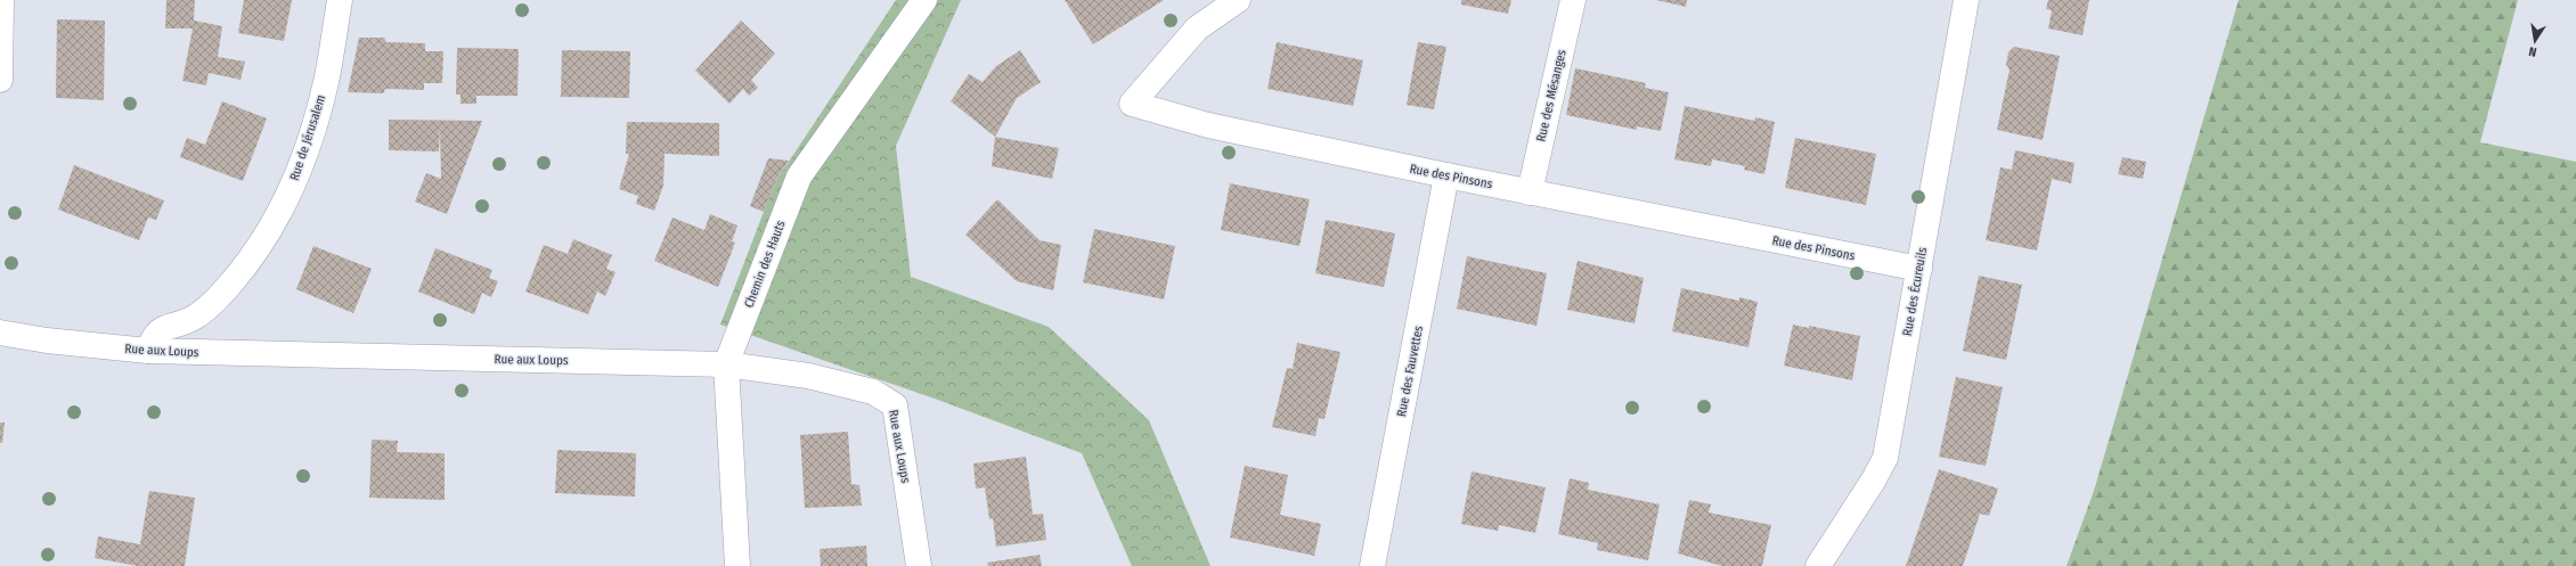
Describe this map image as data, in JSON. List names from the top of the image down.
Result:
{
  "streets": {
    "street": [
      "Rue des Mésanges",
      "Rue de Jérusalem",
      "Rue des Pinsons",
      "Chemin des Hauts",
      "Rue des Écureuils",
      "Rue aux Loups",
      "Rue des Fauvettes"
    ]
  },
  "crossings": [
    ["Rue des Mésanges", "Rue des Pinsons"],
    ["Rue de Jérusalem", "Rue aux Loups"],
    ["Rue des Pinsons", "Rue des Écureuils"],
    ["Rue des Pinsons", "Rue des Fauvettes"],
    ["Chemin des Hauts", "Rue aux Loups"]
  ],
  "north": "bottom"
}
